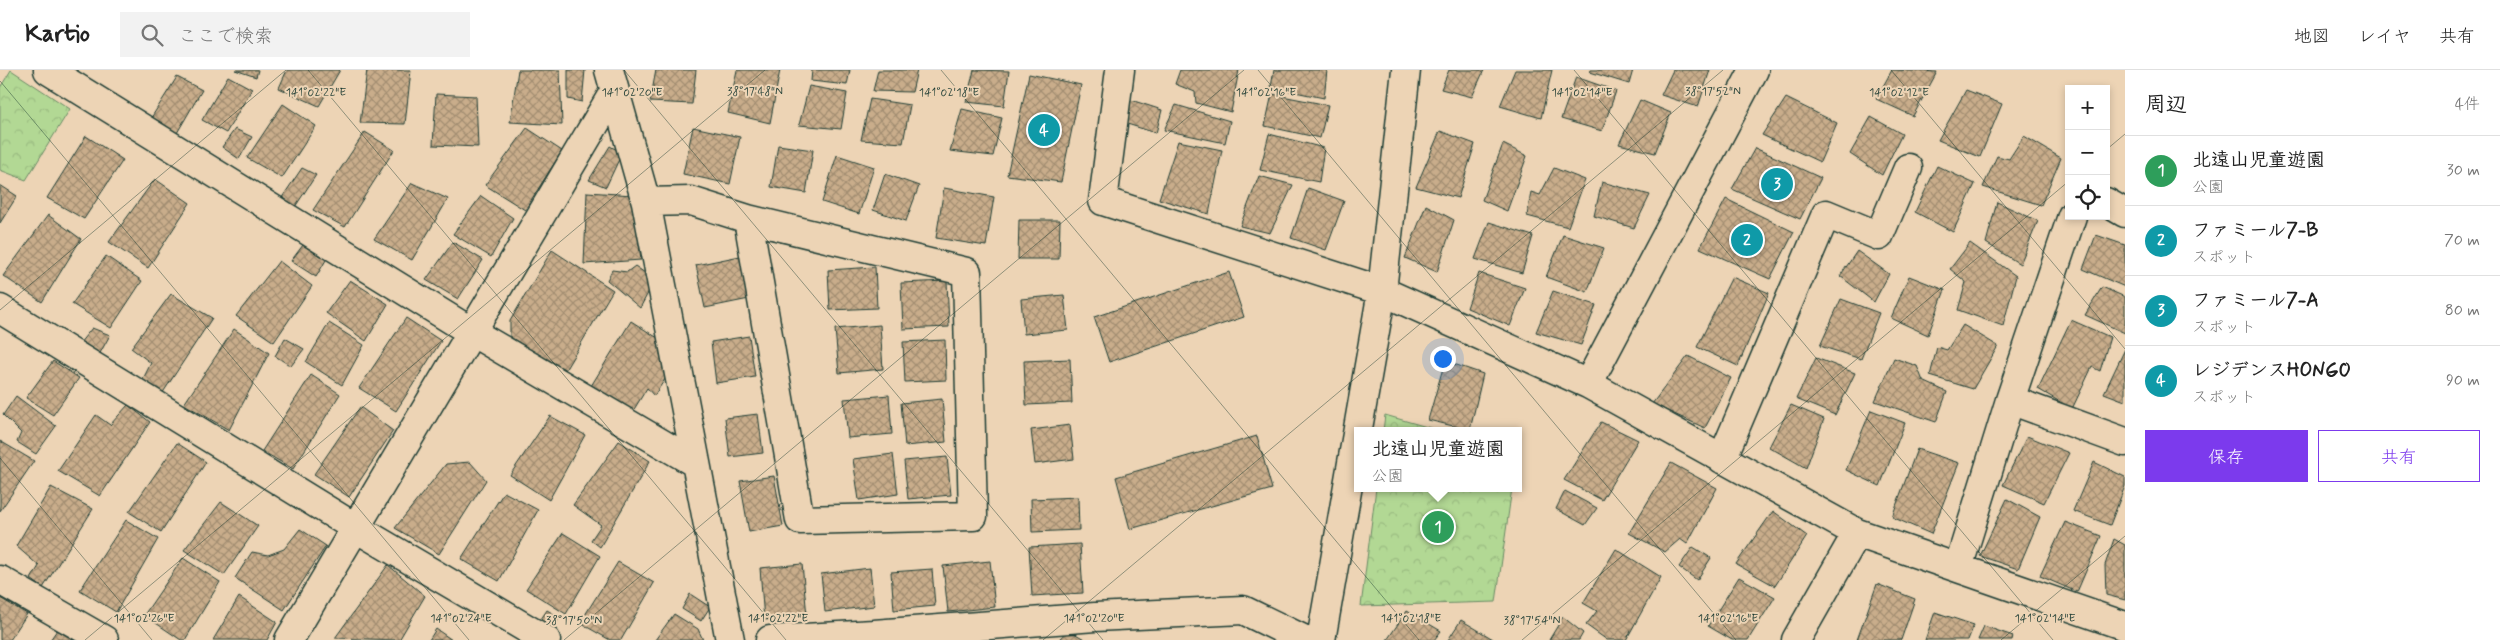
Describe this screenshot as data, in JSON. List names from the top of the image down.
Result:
{
  "page": {
    "header": "Kartio",
    "search": "ここで検索",
    "nav": ["地図", "レイヤ", "共有"],
    "heading": ["周辺", "4件"],
    "map_buttons": ["+", "−"],
    "pins": [
      "4",
      "3",
      "2",
      "1"
    ],
    "list": [
      {
        "mark": "1",
        "name": "北遠山児童遊園",
        "note": "公園",
        "value": "30 m"
      },
      {
        "mark": "2",
        "name": "ファミール7-B",
        "note": "スポット",
        "value": "70 m"
      },
      {
        "mark": "3",
        "name": "ファミール7-A",
        "note": "スポット",
        "value": "80 m"
      },
      {
        "mark": "4",
        "name": "レジデンスHONGO",
        "note": "スポット",
        "value": "90 m"
      }
    ],
    "buttons": ["保存", "共有"],
    "popup": ["北遠山児童遊園", "公園"]
  },
  "coordinates": [
    "38°17'52\"N",
    "38°17'48\"N",
    "141°02'22\"E",
    "141°02'16\"E",
    "141°02'20\"E",
    "141°02'18\"E",
    "141°02'14\"E",
    "141°02'12\"E",
    "141°02'26\"E",
    "141°02'24\"E",
    "38°17'50\"N",
    "38°17'54\"N"
  ]
}
